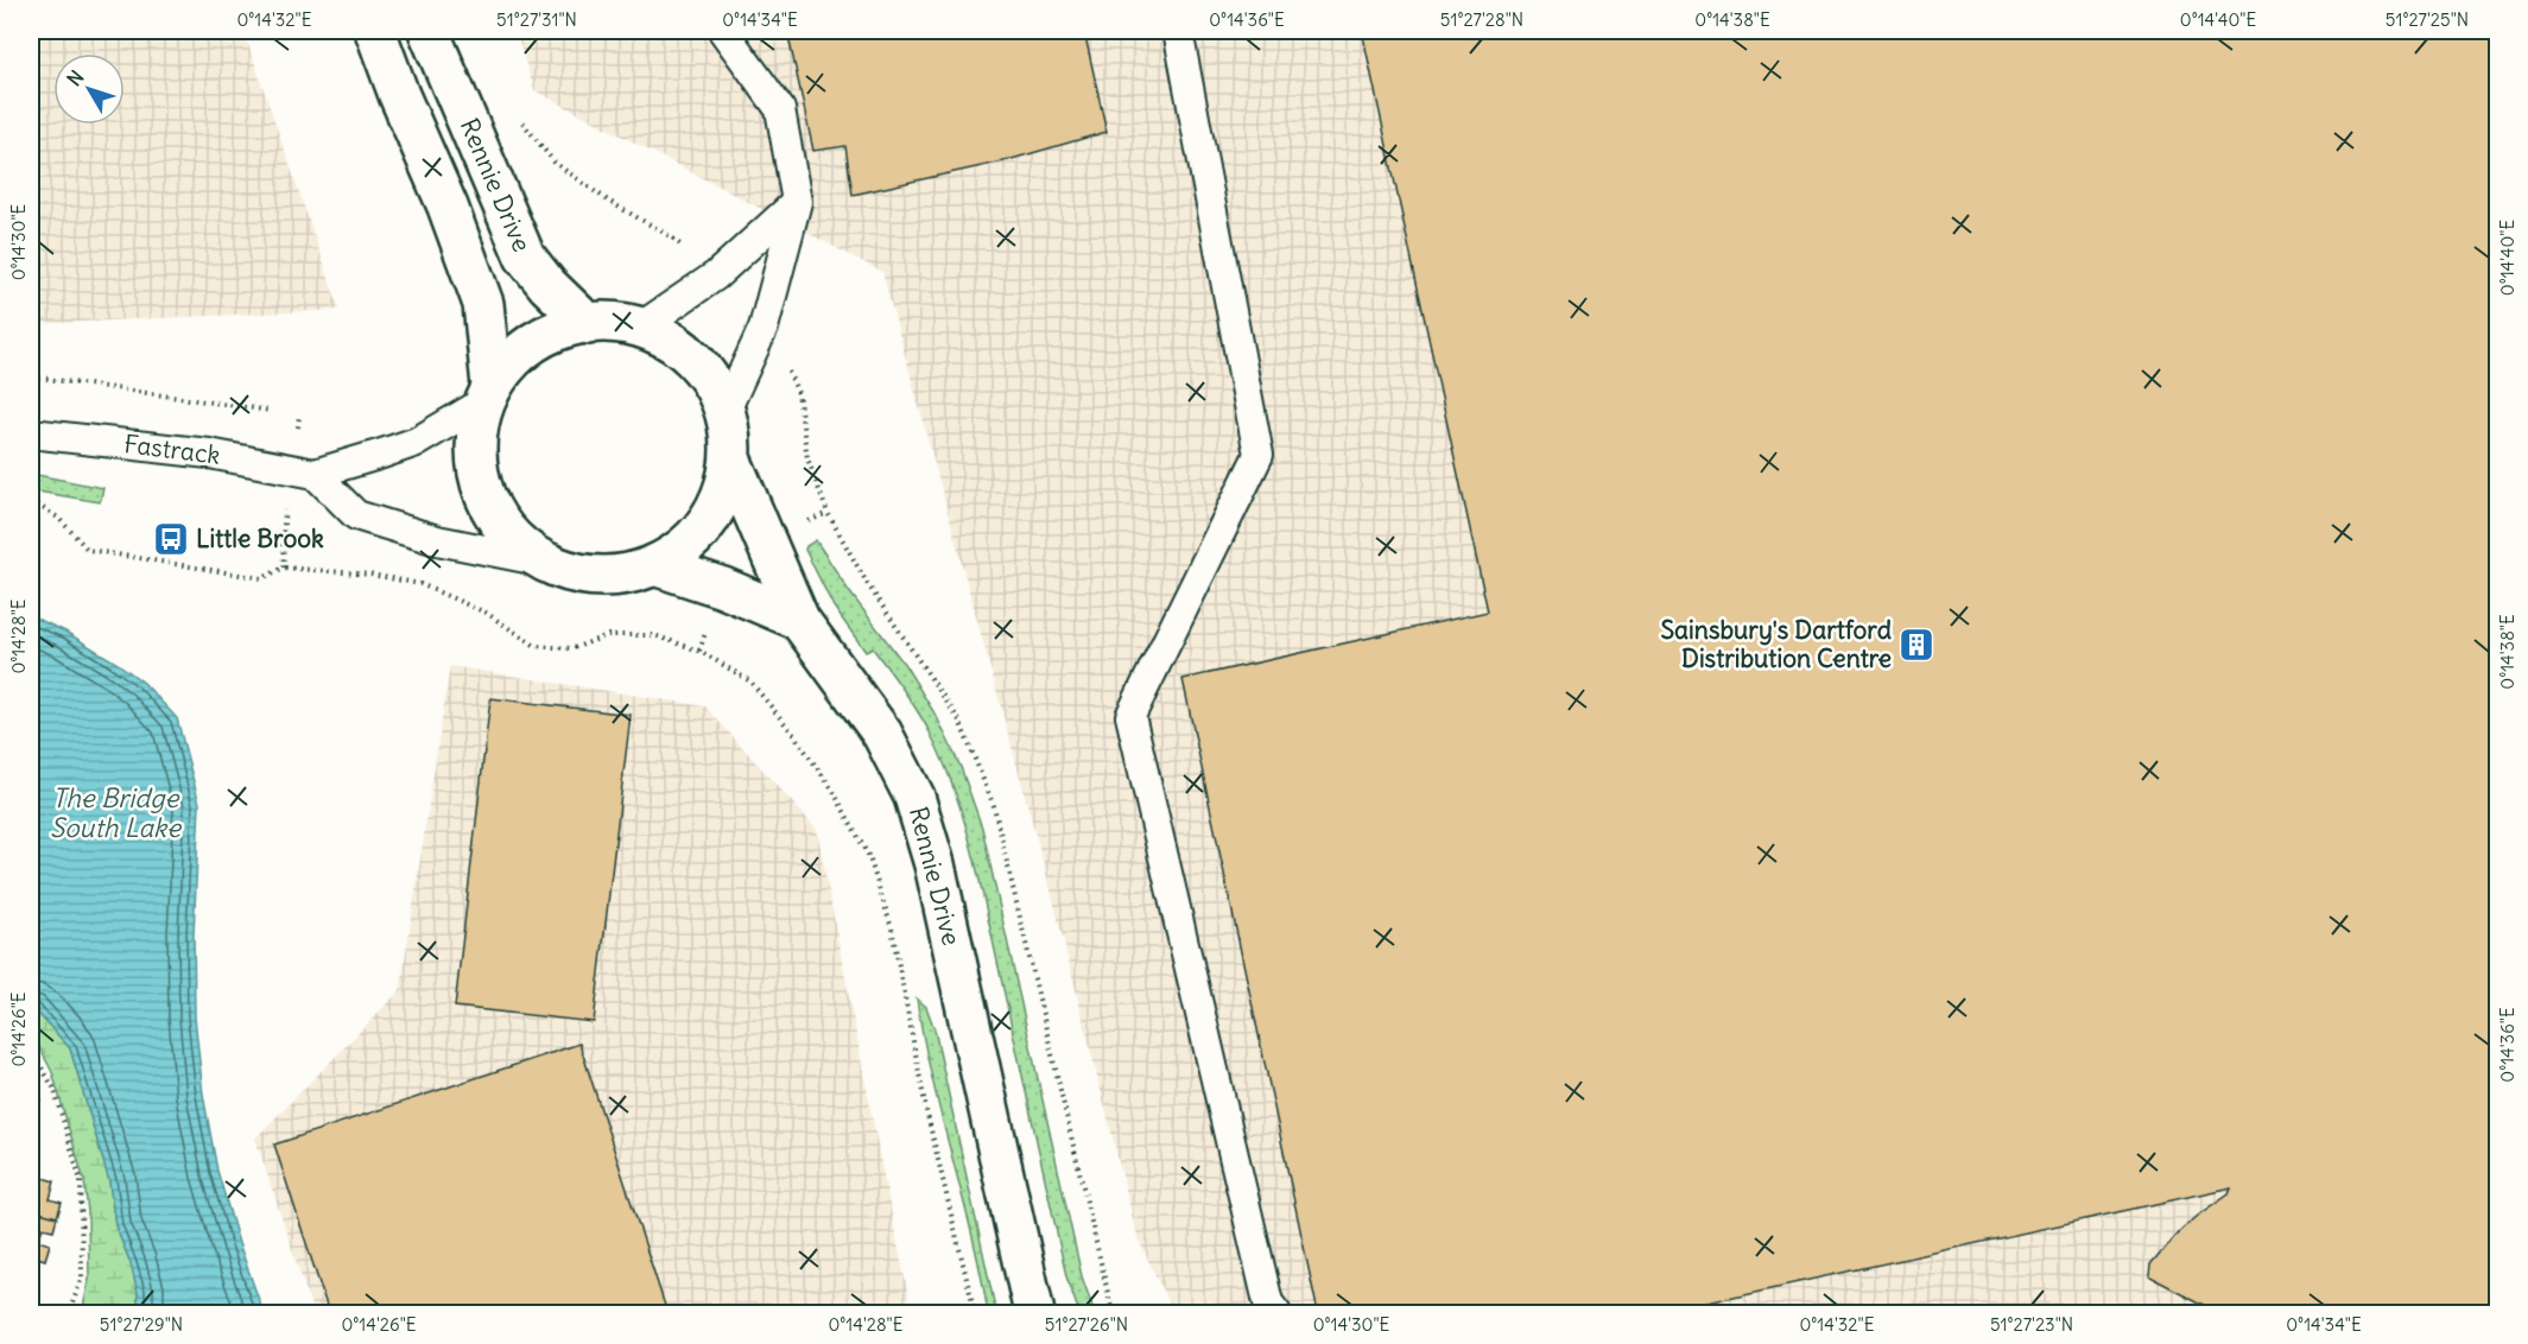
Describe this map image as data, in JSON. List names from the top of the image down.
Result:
{
  "streets": {
    "street": ["Rennie Drive"],
    "lane": ["Fastrack"]
  },
  "crossings": [
    ["Rennie Drive", "Fastrack"]
  ],
  "water": ["The Bridge South Lake"],
  "places": {
    "bus stop": ["Little Brook"],
    "building": ["Sainsbury's Dartford Distribution Centre"]
  },
  "north": "top left",
  "coordinates": [
    "0°14'32\"E",
    "51°27'31\"N",
    "0°14'34\"E",
    "0°14'36\"E",
    "51°27'28\"N",
    "0°14'38\"E",
    "0°14'40\"E",
    "51°27'25\"N",
    "0°14'30\"E",
    "0°14'28\"E",
    "0°14'26\"E",
    "51°27'29\"N",
    "51°27'26\"N",
    "51°27'23\"N"
  ]
}
